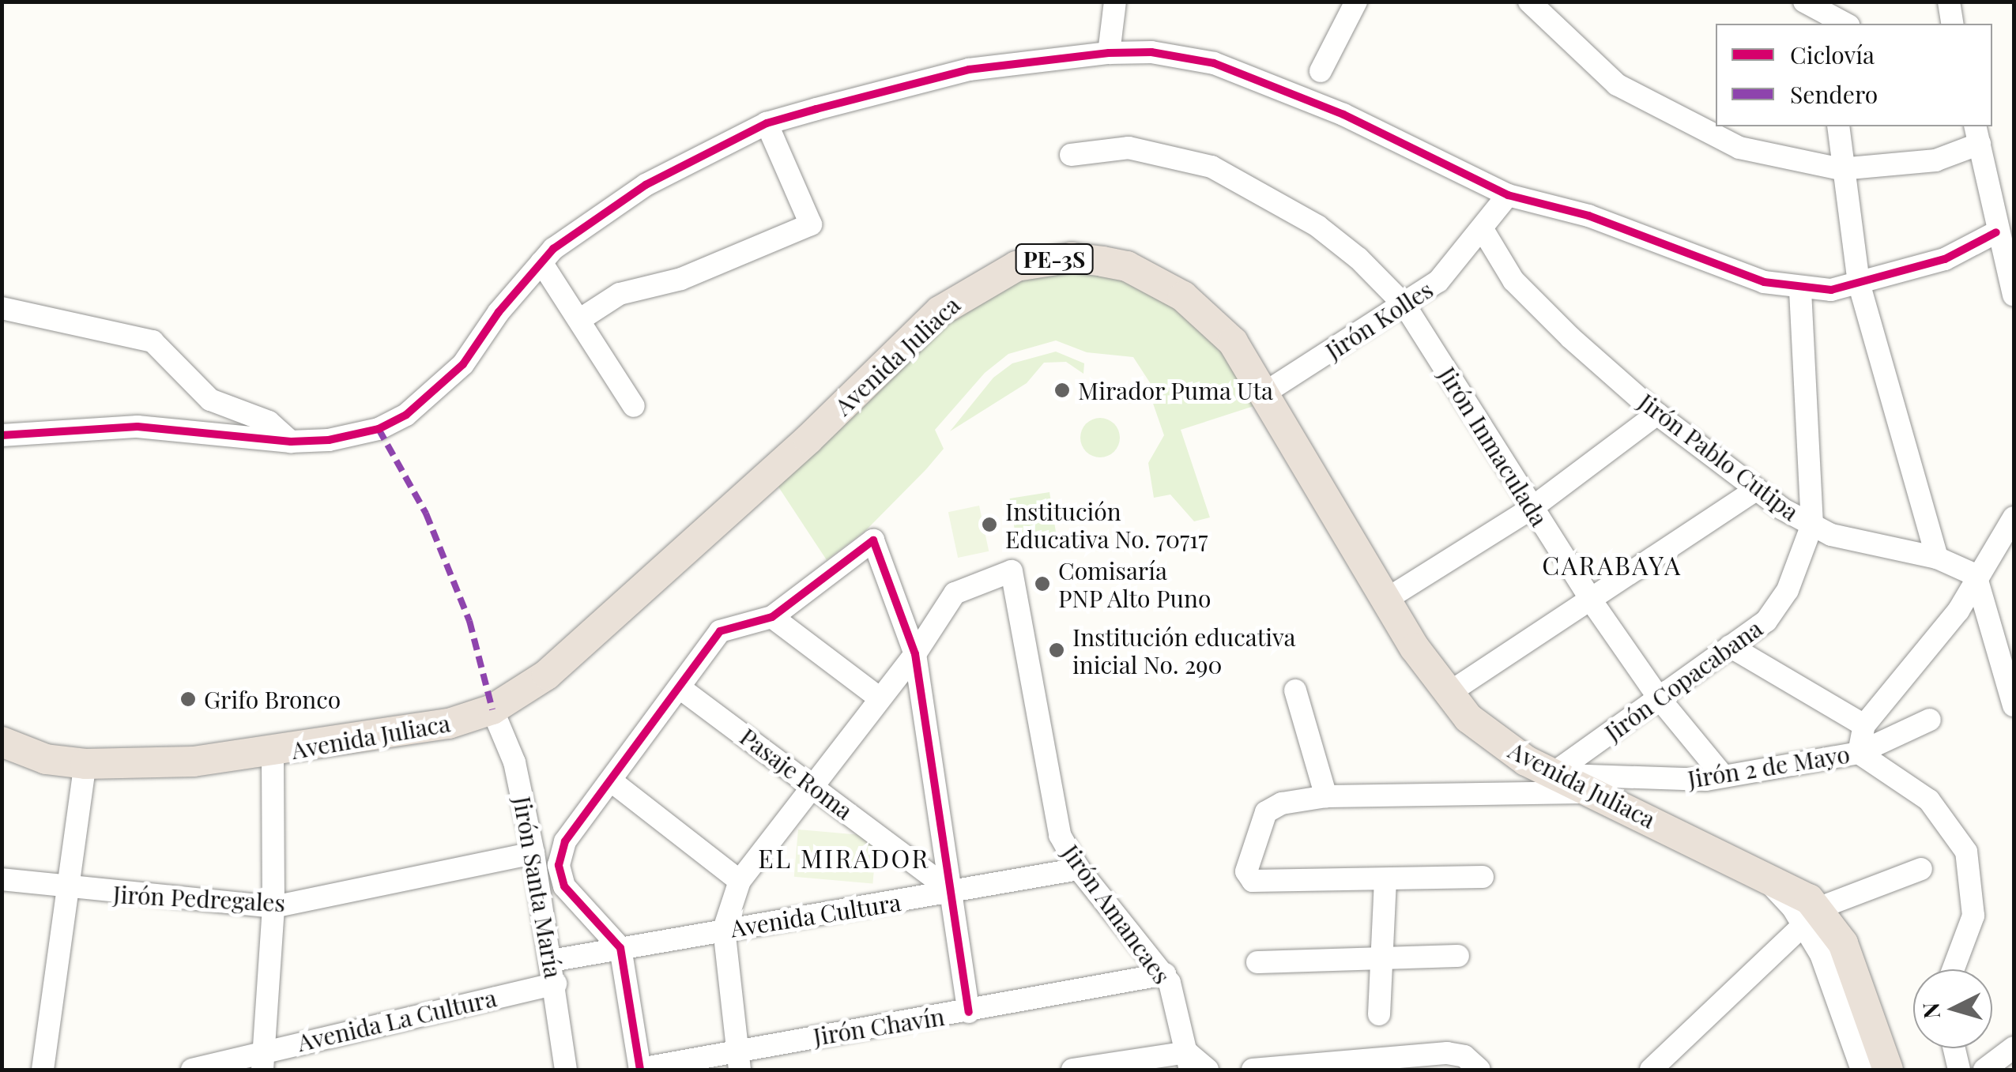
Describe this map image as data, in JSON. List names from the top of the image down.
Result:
{
  "streets": {
    "highway": ["PE-3S", "Avenida Juliaca"],
    "street": [
      "Jirón Kolles",
      "Jirón Inmaculada",
      "Jirón Pablo Cutipa",
      "Jirón Copacabana",
      "Jirón 2 de Mayo",
      "Pasaje Roma",
      "Jirón Santa María",
      "Jirón Pedregales",
      "Jirón Amancaes",
      "Avenida Cultura",
      "Avenida La Cultura",
      "Jirón Chavín"
    ]
  },
  "crossings": [
    ["Jirón Kolles", "Avenida Juliaca"],
    ["Jirón Kolles", "Jirón Inmaculada"],
    ["Jirón Kolles", "Jirón Pablo Cutipa"],
    ["Avenida Juliaca", "Jirón Copacabana"],
    ["Avenida Juliaca", "Jirón 2 de Mayo"],
    ["Avenida Juliaca", "Jirón Santa María"],
    ["Jirón Inmaculada", "Jirón Copacabana"],
    ["Jirón Inmaculada", "Jirón 2 de Mayo"],
    ["Jirón Pablo Cutipa", "Jirón Copacabana"],
    ["Jirón Copacabana", "Jirón 2 de Mayo"],
    ["Pasaje Roma", "Avenida Cultura"],
    ["Jirón Santa María", "Jirón Pedregales"],
    ["Jirón Santa María", "Avenida Cultura"],
    ["Jirón Santa María", "Avenida La Cultura"],
    ["Jirón Amancaes", "Avenida Cultura"],
    ["Jirón Amancaes", "Jirón Chavín"]
  ],
  "districts": ["CARABAYA", "EL MIRADOR"],
  "places": [
    "Mirador Puma Uta",
    "Institución Educativa No. 70717",
    "Comisaría PNP Alto Puno",
    "Institución educativa inicial No. 290",
    "Grifo Bronco"
  ],
  "legend": ["Ciclovía", "Sendero"],
  "north": "left"
}
